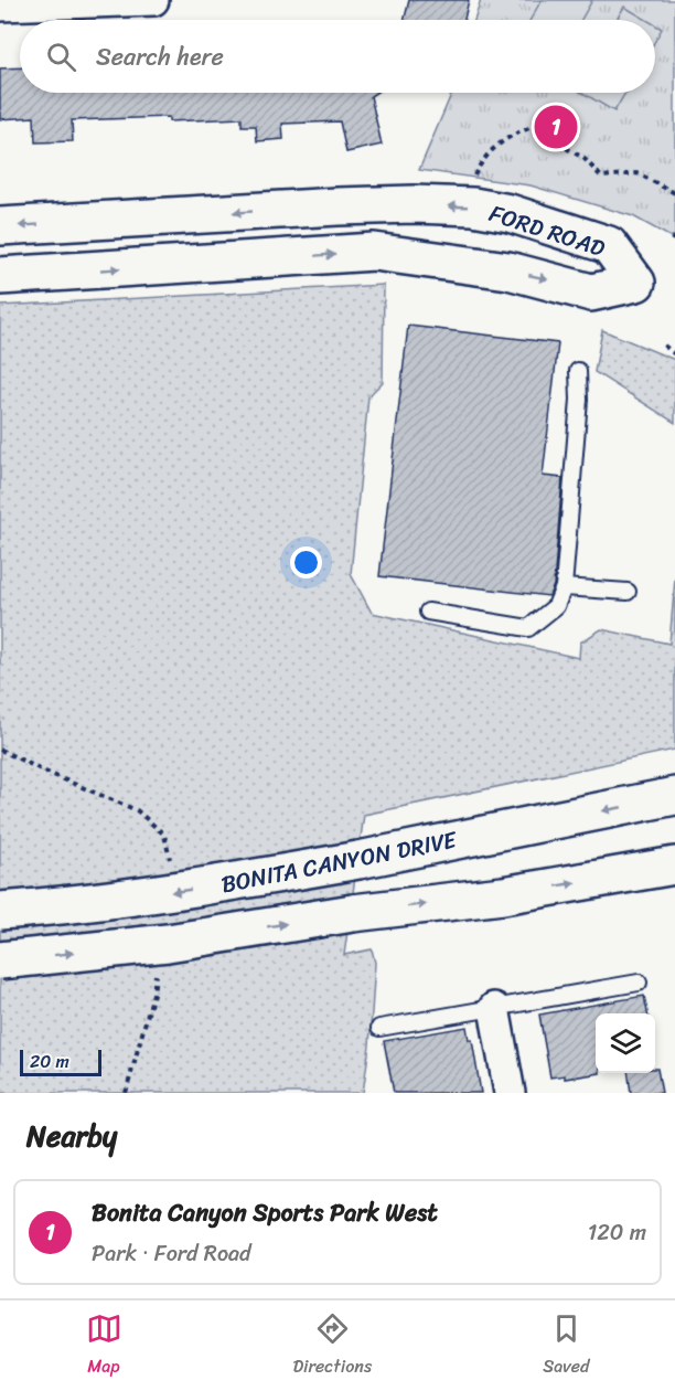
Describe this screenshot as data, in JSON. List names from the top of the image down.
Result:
{
  "streets": {
    "main road": ["FORD ROAD", "BONITA CANYON DRIVE"]
  },
  "scale_bar": "20 m",
  "page": {
    "search": "Search here",
    "pins": "1",
    "scale": "20 m",
    "heading": "Nearby",
    "list": [
      {
        "mark": "1",
        "name": "Bonita Canyon Sports Park West",
        "note": "Park · Ford Road",
        "value": "120 m"
      }
    ],
    "nav": ["Map", "Directions", "Saved"]
  }
}
